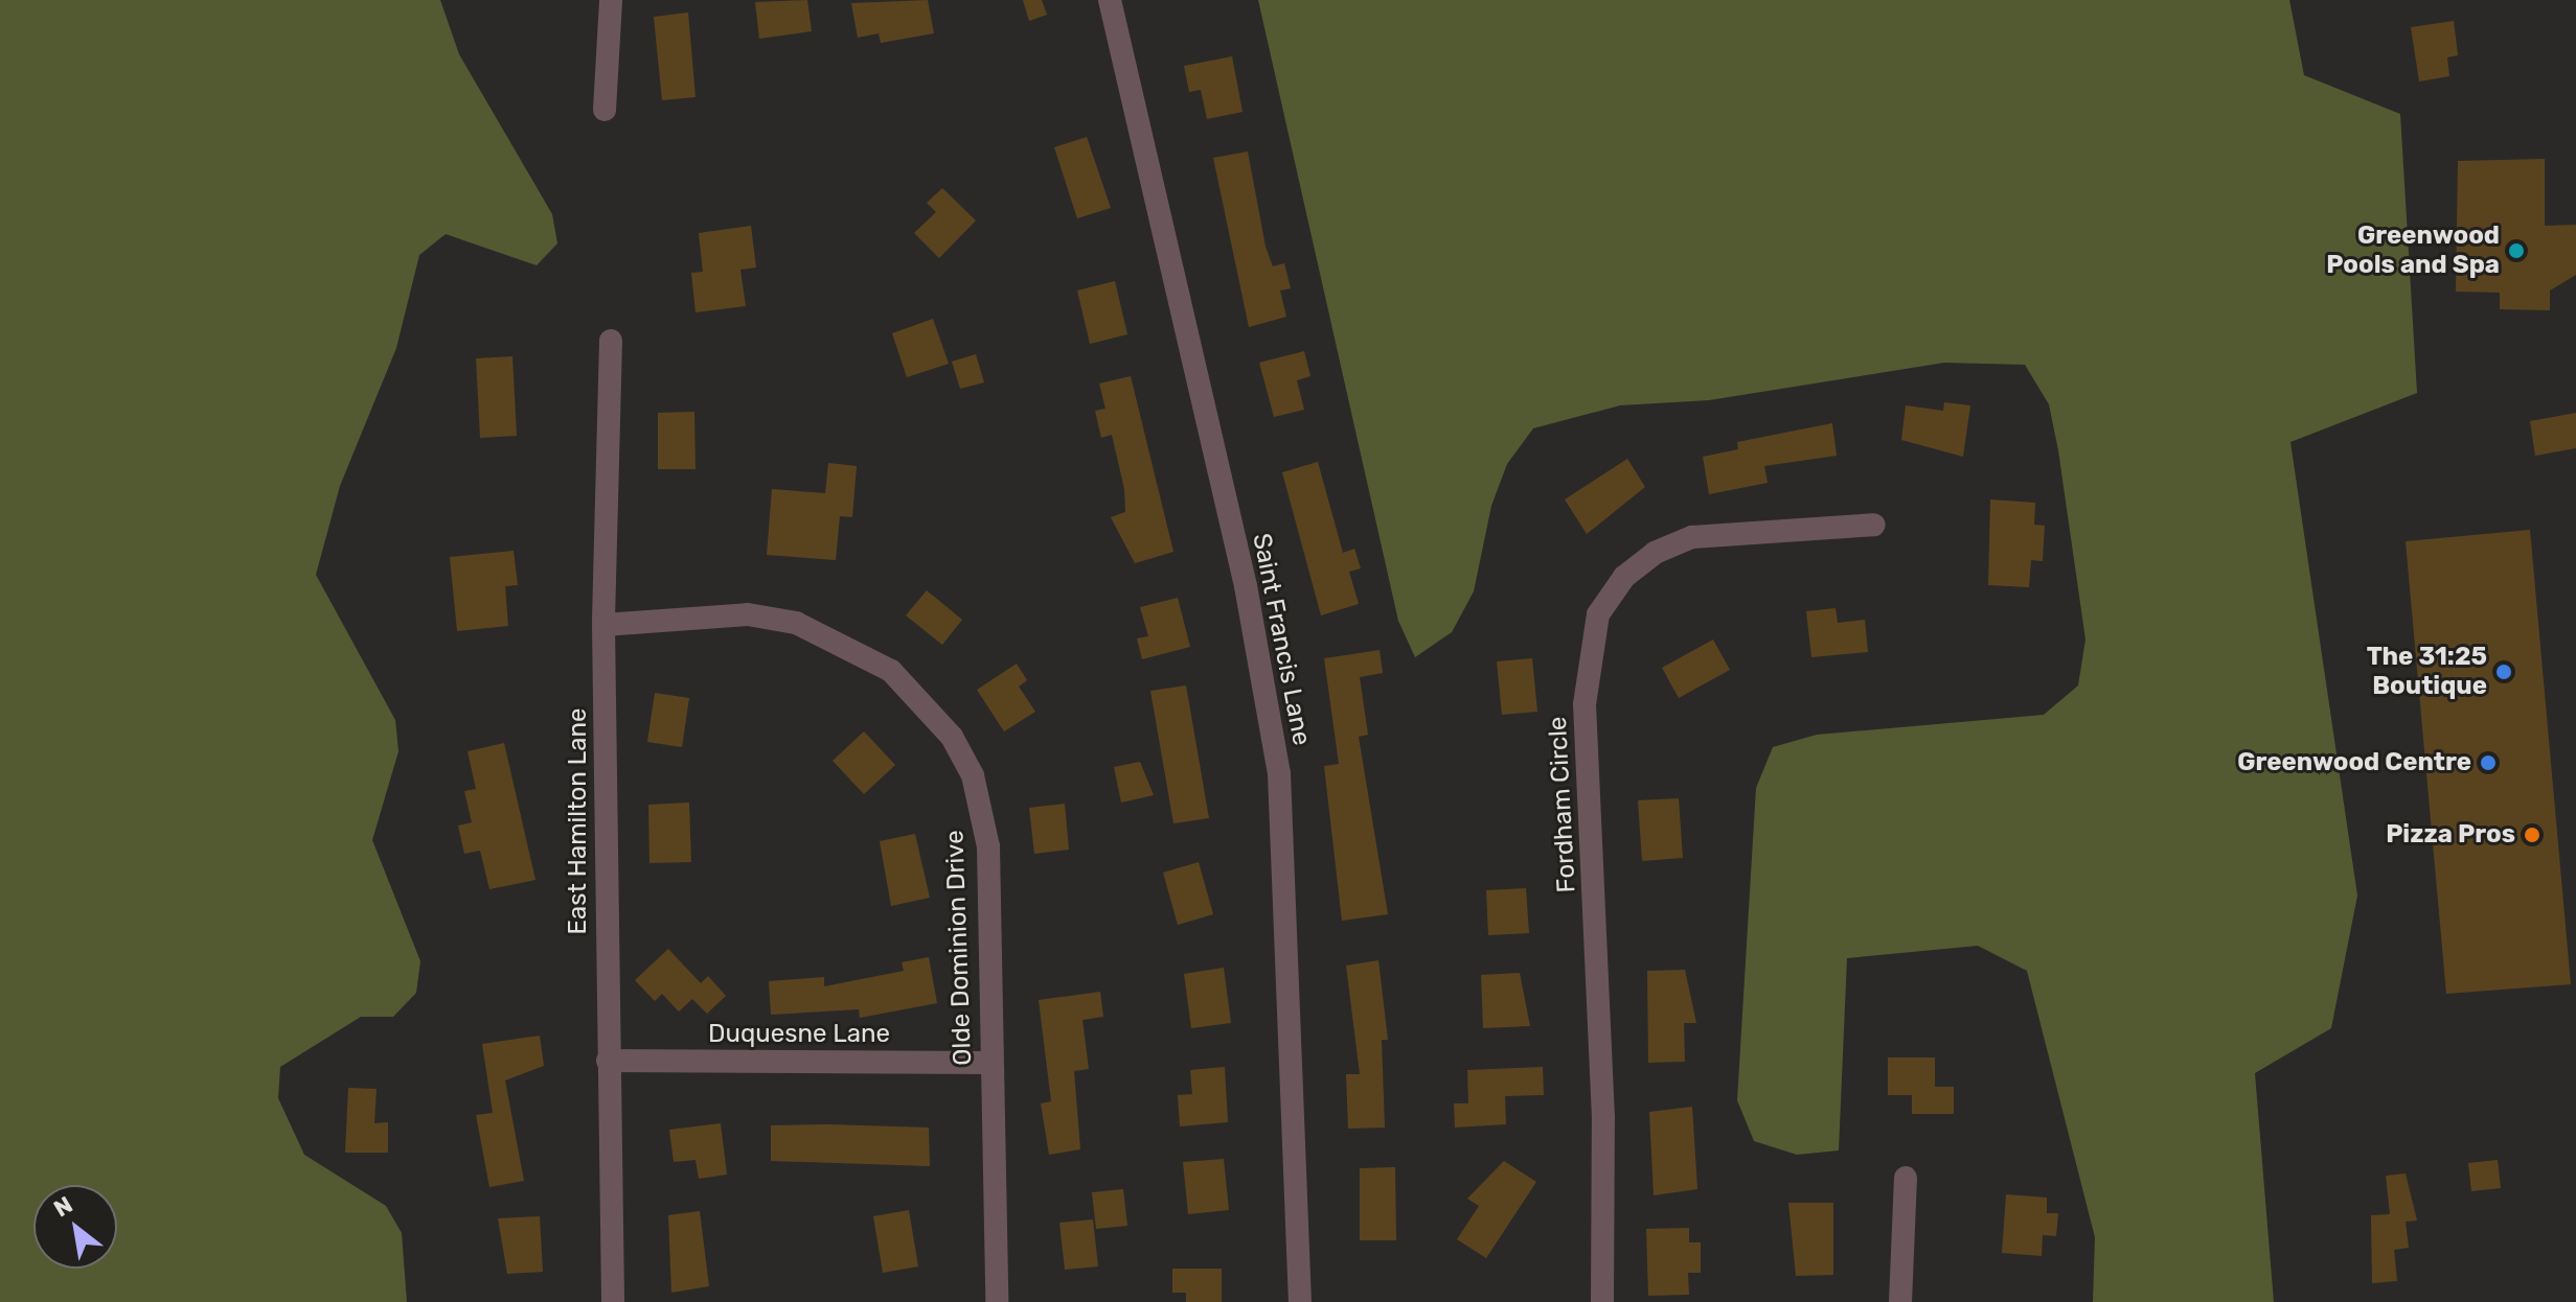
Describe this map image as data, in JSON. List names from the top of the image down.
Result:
{
  "streets": {
    "street": [
      "Saint Francis Lane",
      "Fordham Circle",
      "East Hamilton Lane",
      "Olde Dominion Drive",
      "Duquesne Lane"
    ]
  },
  "crossings": [
    ["East Hamilton Lane", "Olde Dominion Drive"],
    ["East Hamilton Lane", "Duquesne Lane"],
    ["Olde Dominion Drive", "Duquesne Lane"]
  ],
  "places": [
    "Greenwood Pools and Spa",
    "The 31:25 Boutique",
    "Greenwood Centre",
    "Pizza Pros"
  ],
  "north": "top left"
}
